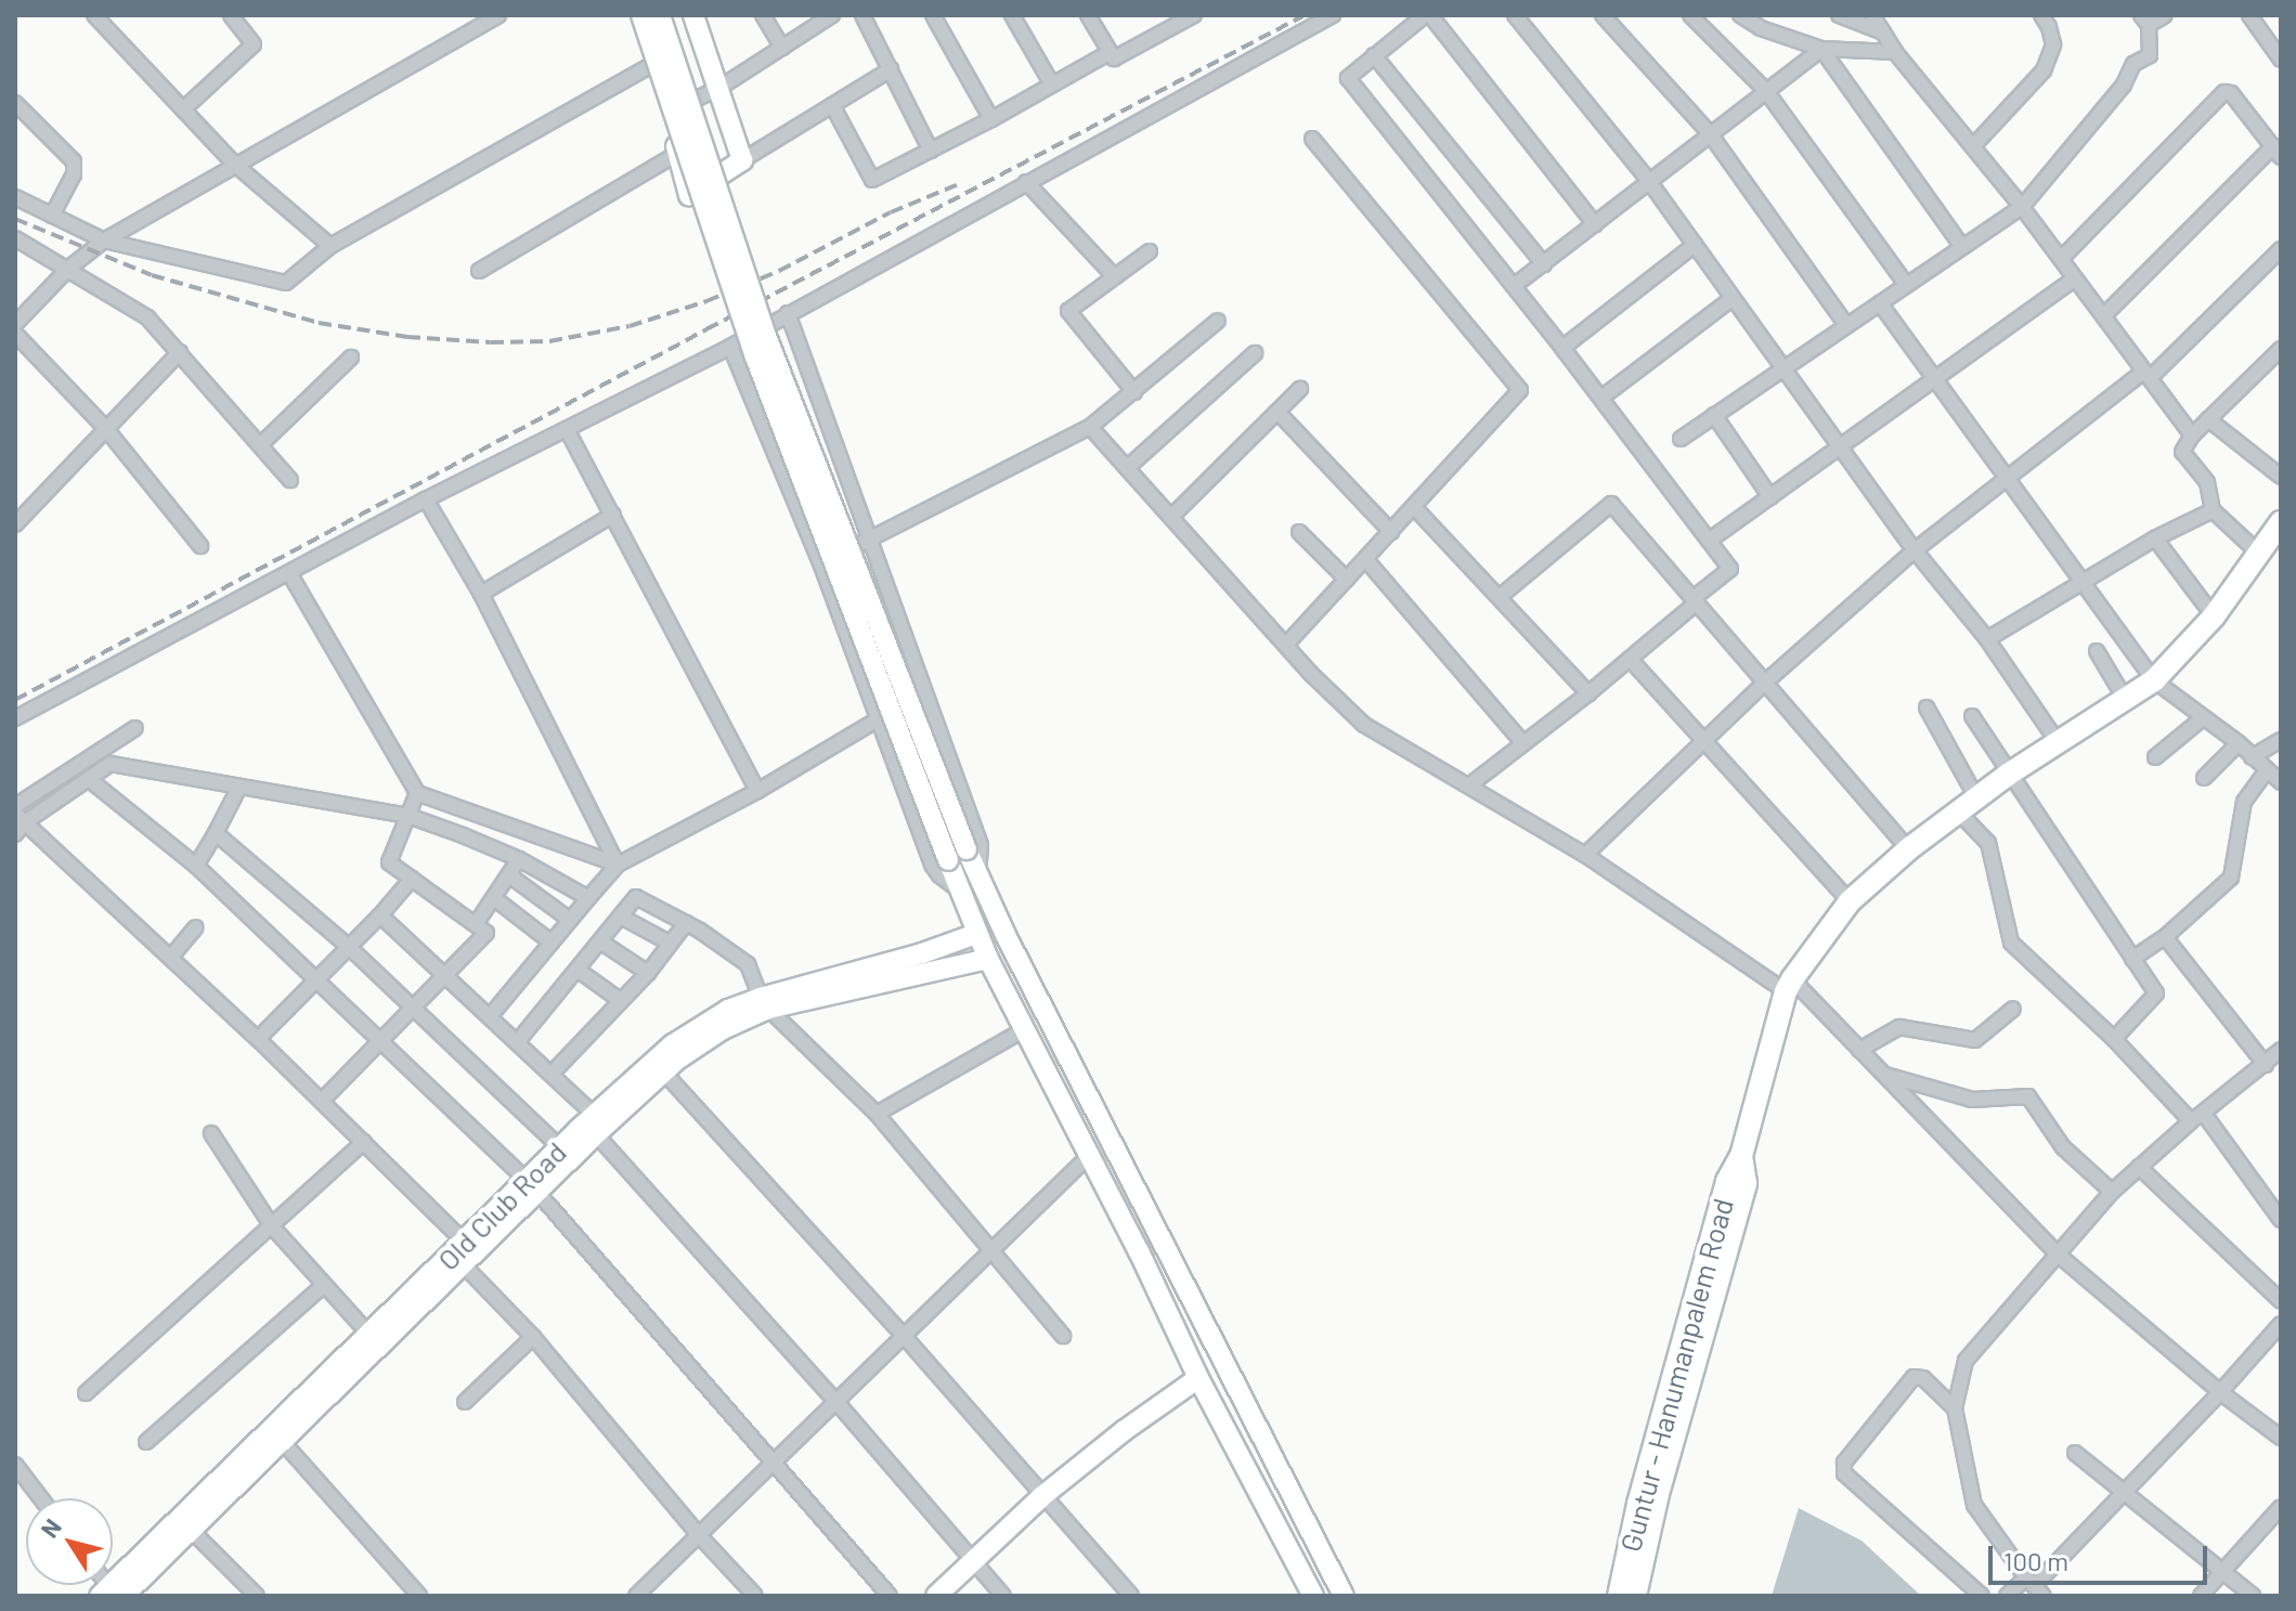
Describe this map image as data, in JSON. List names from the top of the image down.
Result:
{
  "streets": {
    "main road": ["Old Club Road", "Guntur - Hanumanpalem Road"]
  },
  "scale_bar": "100 m",
  "north": "top left"
}
